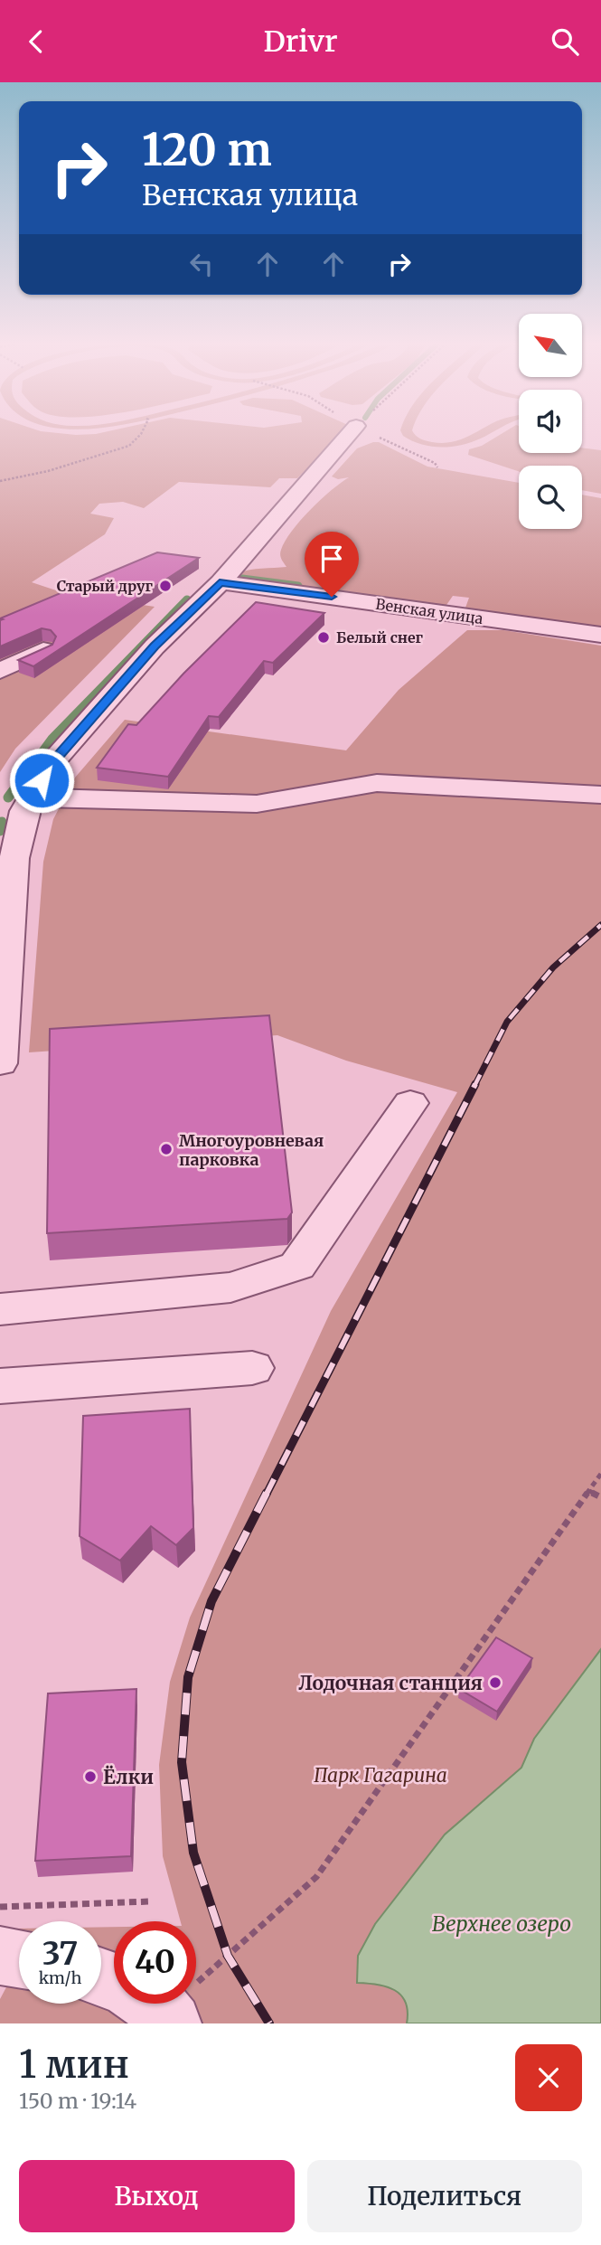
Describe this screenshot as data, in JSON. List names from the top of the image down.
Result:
{
  "streets": {
    "street": ["Венская улица"]
  },
  "water": ["Верхнее озеро"],
  "parks": ["Парк Гагарина"],
  "places": [
    "Старый друг",
    "Белый снег",
    "Многоуровневая парковка",
    "Лодочная станция",
    "Ёлки"
  ],
  "north": "top left",
  "page": {
    "header": "Drivr",
    "turn": ["120 m", "Венская улица"],
    "speed": "37 km/h",
    "limit": "40",
    "heading": ["1 мин", "150 m · 19:14"],
    "buttons": ["Выход", "Поделиться"]
  }
}
